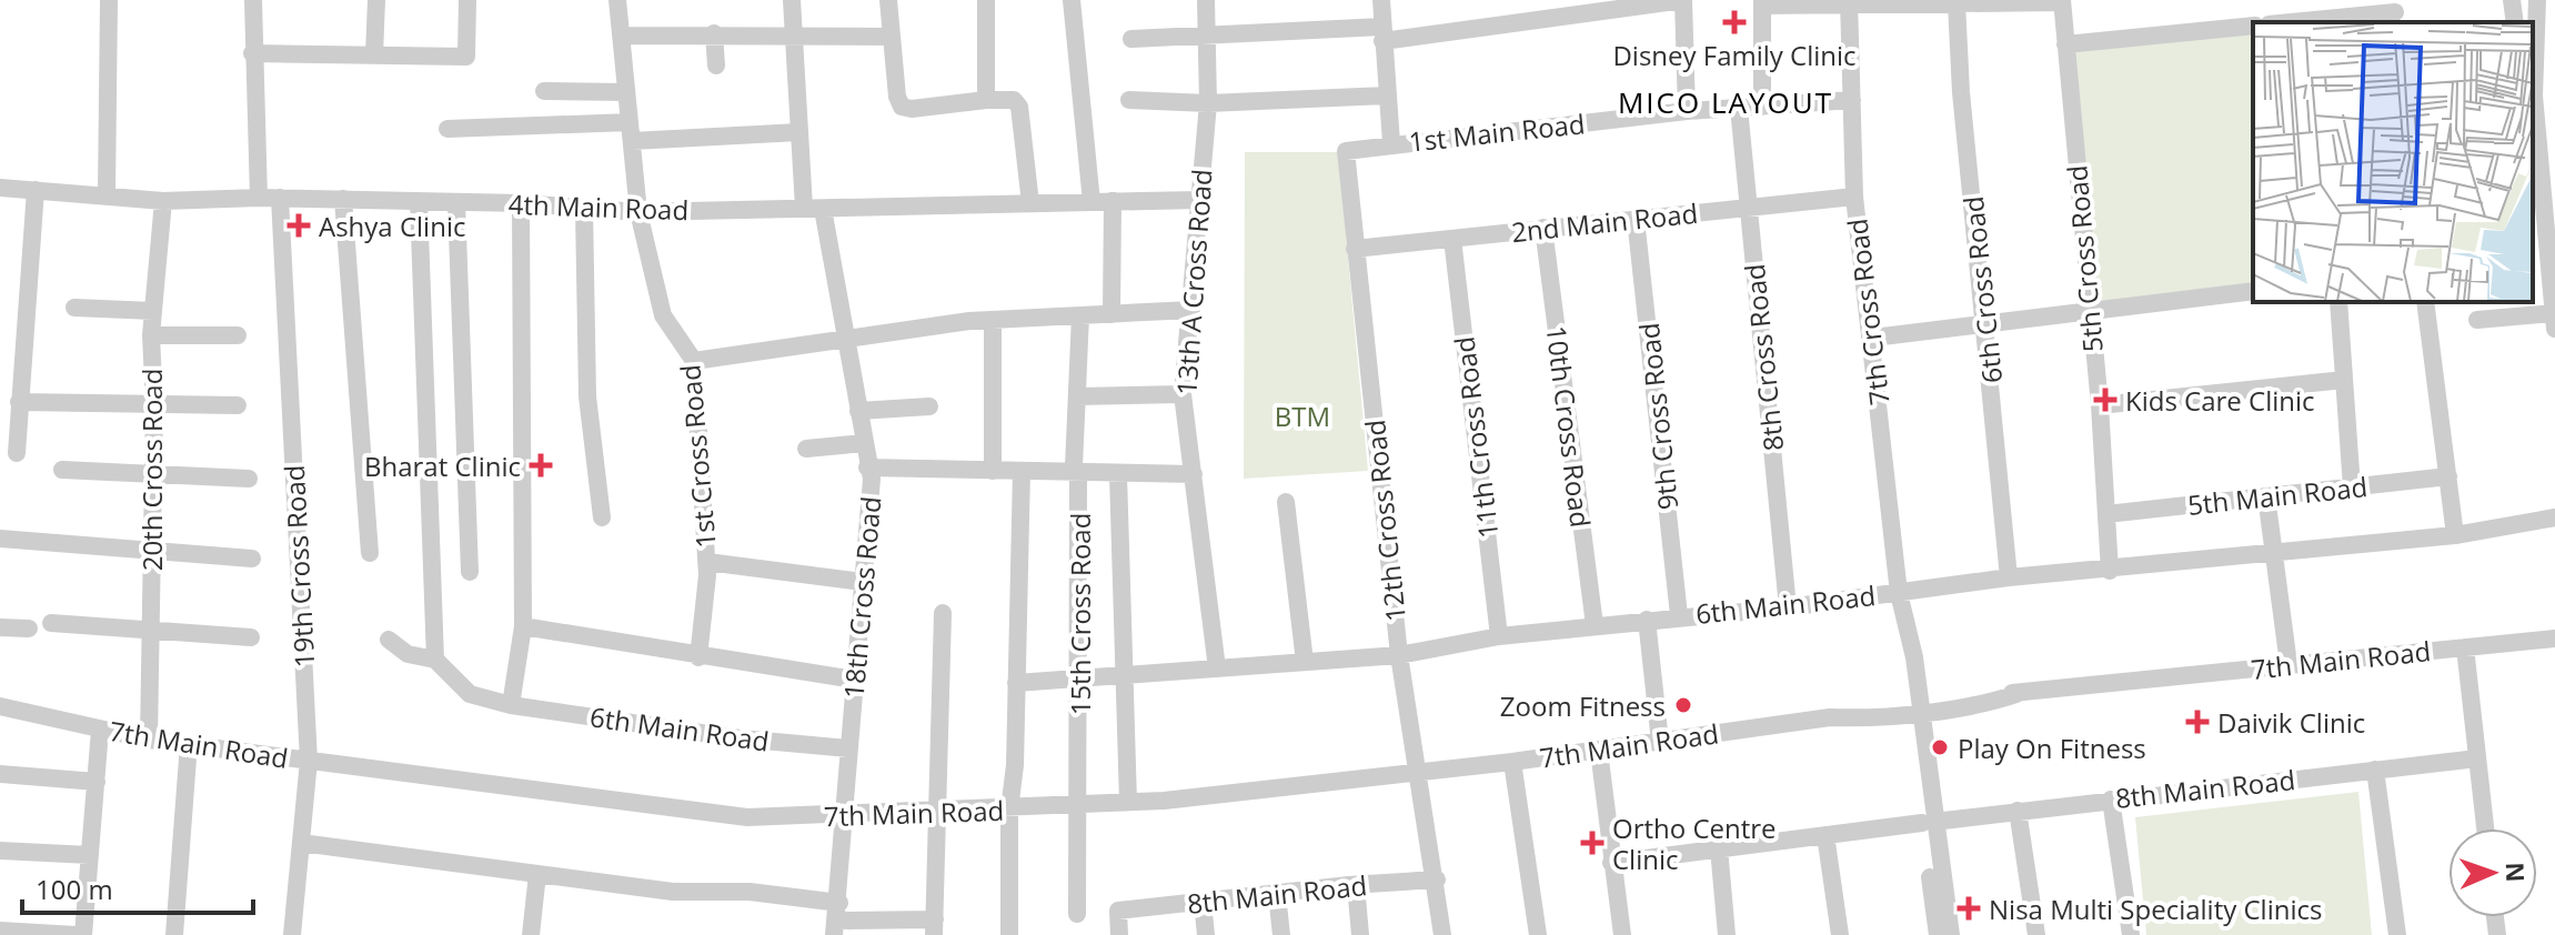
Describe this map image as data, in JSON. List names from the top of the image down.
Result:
{
  "streets": {
    "street": [
      "1st Main Road",
      "4th Main Road",
      "2nd Main Road",
      "5th Cross Road",
      "13th A Cross Road",
      "6th Cross Road",
      "7th Cross Road",
      "8th Cross Road",
      "9th Cross Road",
      "10th Cross Road",
      "11th Cross Road",
      "1st Cross Road",
      "20th Cross Road",
      "5th Main Road",
      "12th Cross Road",
      "19th Cross Road",
      "18th Cross Road",
      "6th Main Road",
      "15th Cross Road",
      "7th Main Road",
      "8th Main Road"
    ]
  },
  "crossings": [
    ["1st Main Road", "7th Cross Road"],
    ["1st Main Road", "8th Cross Road"],
    ["1st Main Road", "12th Cross Road"],
    ["4th Main Road", "13th A Cross Road"],
    ["4th Main Road", "1st Cross Road"],
    ["4th Main Road", "20th Cross Road"],
    ["4th Main Road", "19th Cross Road"],
    ["4th Main Road", "18th Cross Road"],
    ["2nd Main Road", "7th Cross Road"],
    ["2nd Main Road", "8th Cross Road"],
    ["2nd Main Road", "9th Cross Road"],
    ["2nd Main Road", "10th Cross Road"],
    ["2nd Main Road", "11th Cross Road"],
    ["2nd Main Road", "12th Cross Road"],
    ["5th Cross Road", "5th Main Road"],
    ["5th Cross Road", "6th Main Road"],
    ["13th A Cross Road", "6th Main Road"],
    ["6th Cross Road", "6th Main Road"],
    ["7th Cross Road", "6th Main Road"],
    ["7th Cross Road", "7th Main Road"],
    ["7th Cross Road", "8th Main Road"],
    ["8th Cross Road", "6th Main Road"],
    ["9th Cross Road", "6th Main Road"],
    ["10th Cross Road", "6th Main Road"],
    ["11th Cross Road", "6th Main Road"],
    ["20th Cross Road", "7th Main Road"],
    ["12th Cross Road", "6th Main Road"],
    ["12th Cross Road", "7th Main Road"],
    ["12th Cross Road", "8th Main Road"],
    ["19th Cross Road", "7th Main Road"],
    ["18th Cross Road", "6th Main Road"],
    ["18th Cross Road", "7th Main Road"],
    ["6th Main Road", "15th Cross Road"],
    ["15th Cross Road", "7th Main Road"]
  ],
  "districts": ["MICO LAYOUT"],
  "parks": ["BTM"],
  "places": {
    "health": [
      "Disney Family Clinic",
      "Ashya Clinic",
      "Kids Care Clinic",
      "Bharat Clinic",
      "Daivik Clinic",
      "Ortho Centre Clinic",
      "Nisa Multi Speciality Clinics"
    ],
    "other": ["Zoom Fitness", "Play On Fitness"]
  },
  "scale_bar": "100 m",
  "north": "right"
}
